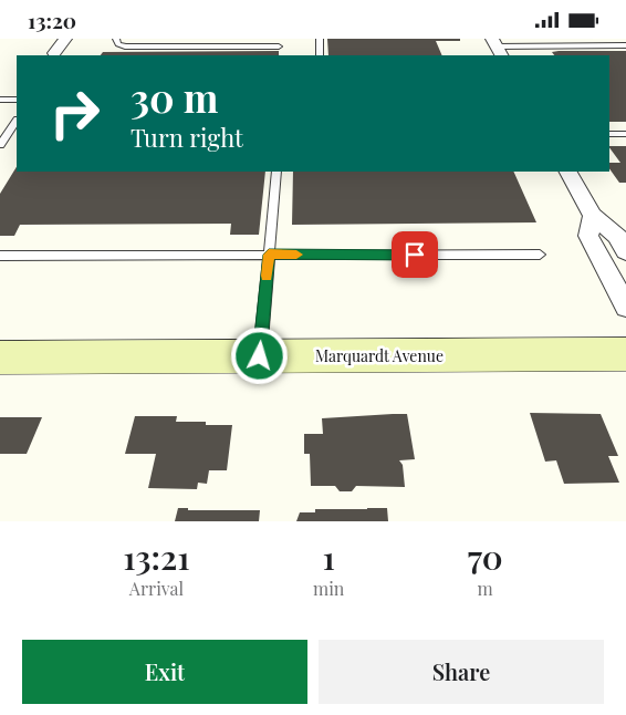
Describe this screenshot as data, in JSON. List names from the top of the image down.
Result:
{
  "streets": {
    "main road": ["Marquardt Avenue"]
  },
  "page": {
    "status": "13:20",
    "turn": ["30 m", "Turn right"],
    "eta": [
      "13:21",
      "Arrival",
      "1",
      "min",
      "70",
      "m"
    ],
    "buttons": ["Exit", "Share"]
  }
}
